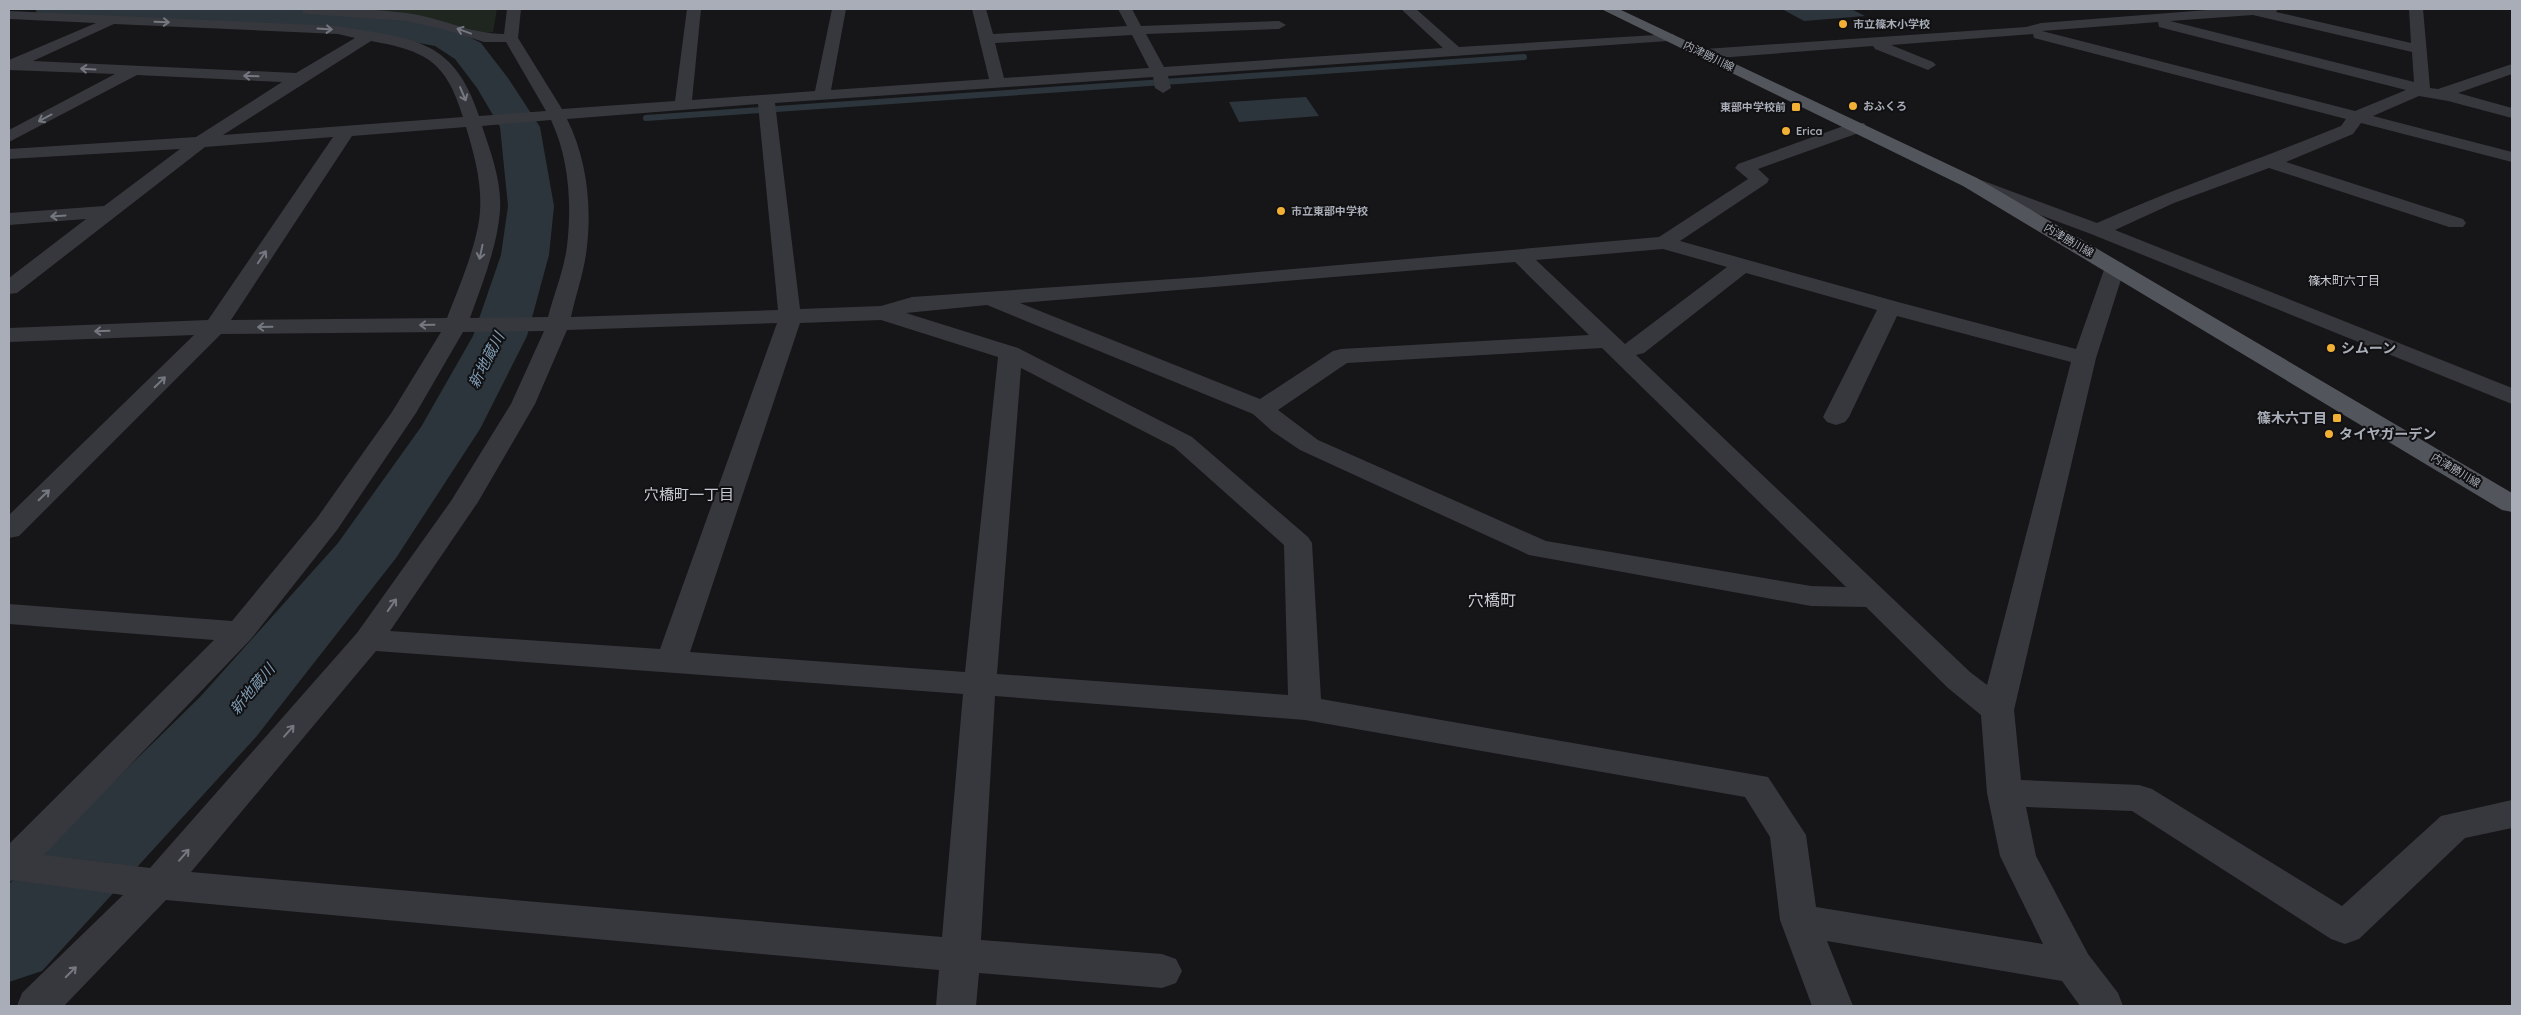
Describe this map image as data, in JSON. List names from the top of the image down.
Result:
{
  "streets": {
    "main road": ["内津勝川線"]
  },
  "districts": ["篠木町六丁目", "穴橋町一丁目", "穴橋町"],
  "water": ["新地蔵川"],
  "places": {
    "other": [
      "市立篠木小学校",
      "おふくろ",
      "Erica",
      "市立東部中学校",
      "シムーン",
      "タイヤガーデン"
    ],
    "transit": ["東部中学校前", "篠木六丁目"]
  }
}
